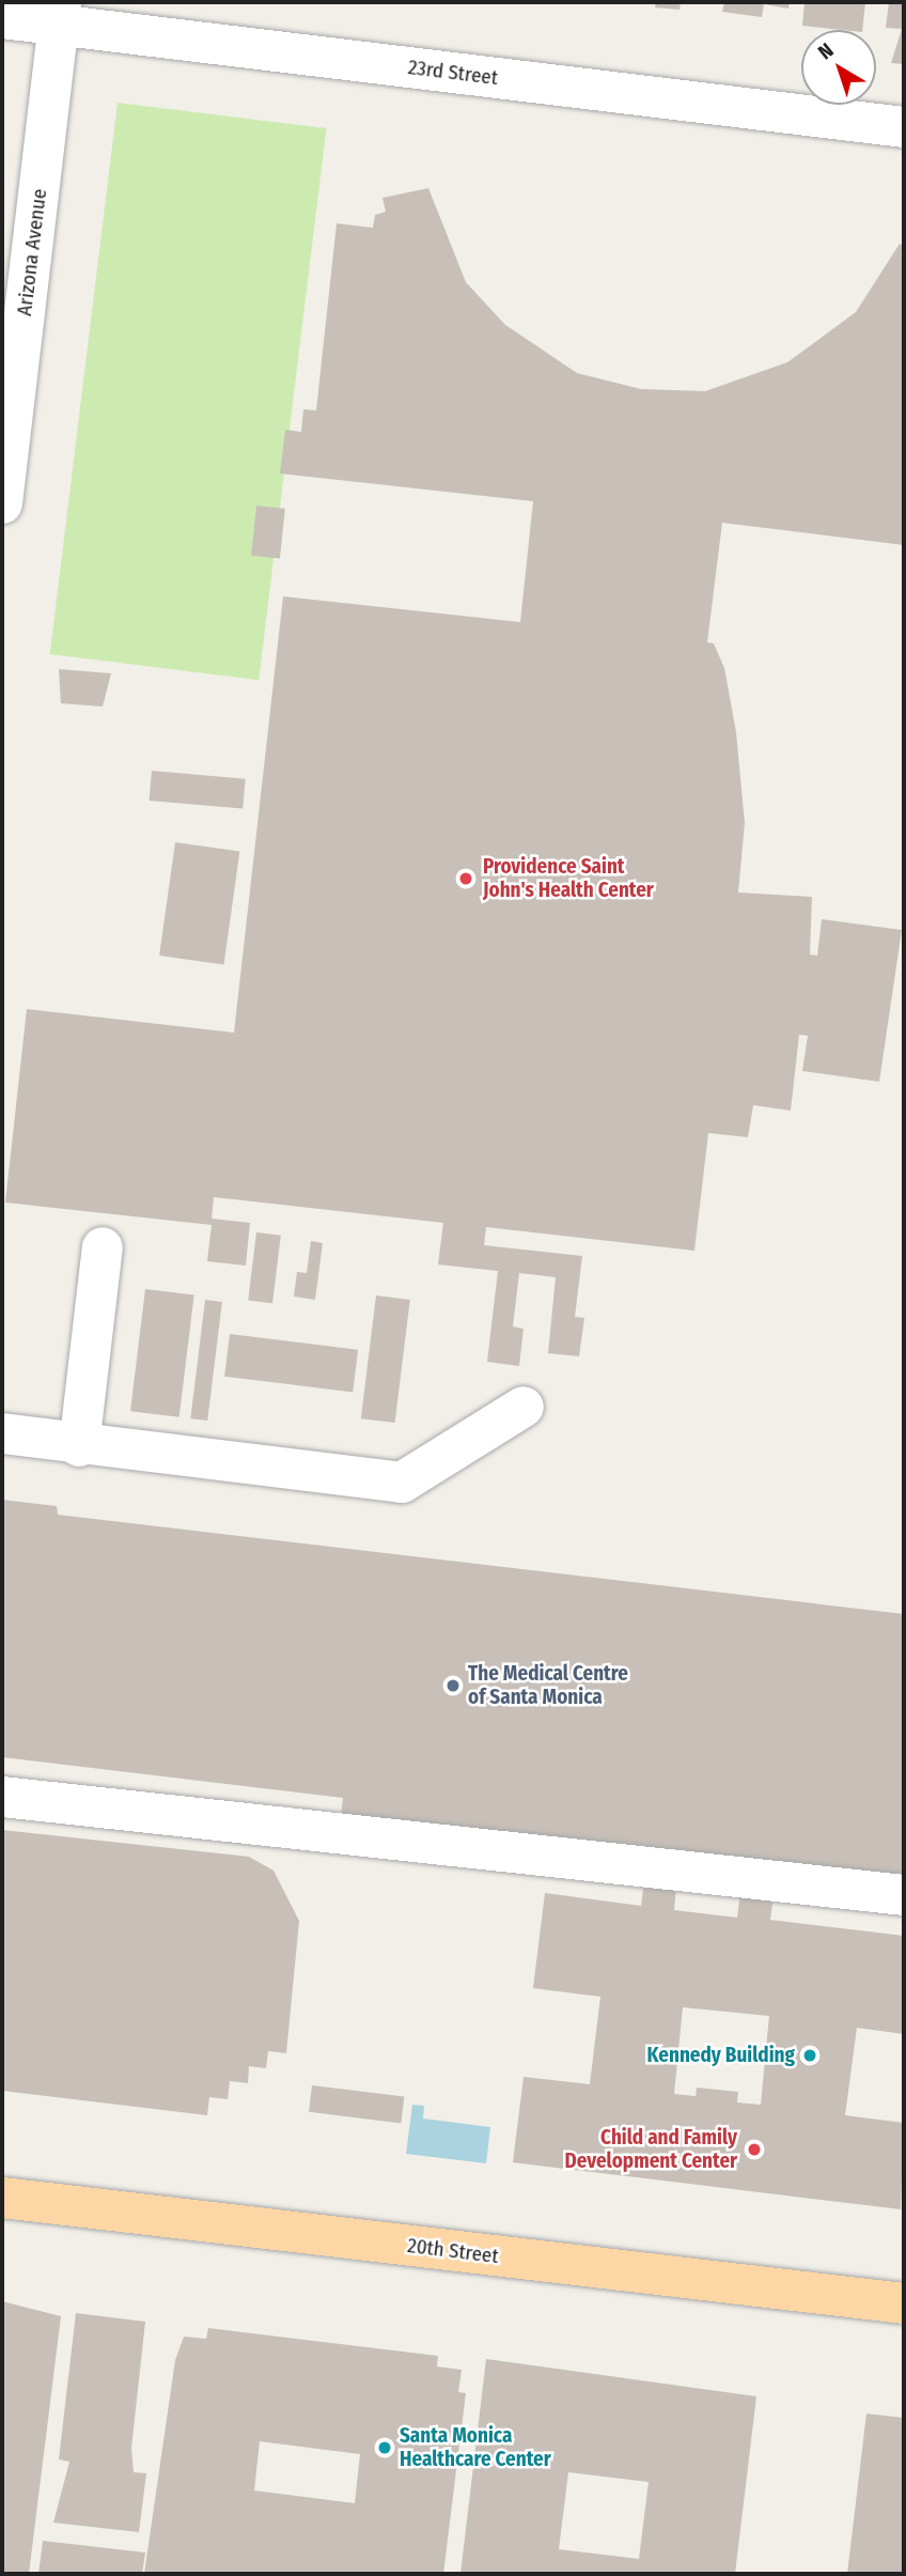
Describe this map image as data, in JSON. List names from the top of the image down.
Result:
{
  "streets": {
    "main road": ["20th Street"],
    "street": ["23rd Street", "Arizona Avenue"]
  },
  "crossings": [
    ["23rd Street", "Arizona Avenue"]
  ],
  "places": [
    "Providence Saint John's Health Center",
    "The Medical Centre of Santa Monica",
    "Kennedy Building",
    "Child and Family Development Center",
    "Santa Monica Healthcare Center"
  ],
  "north": "top left"
}
